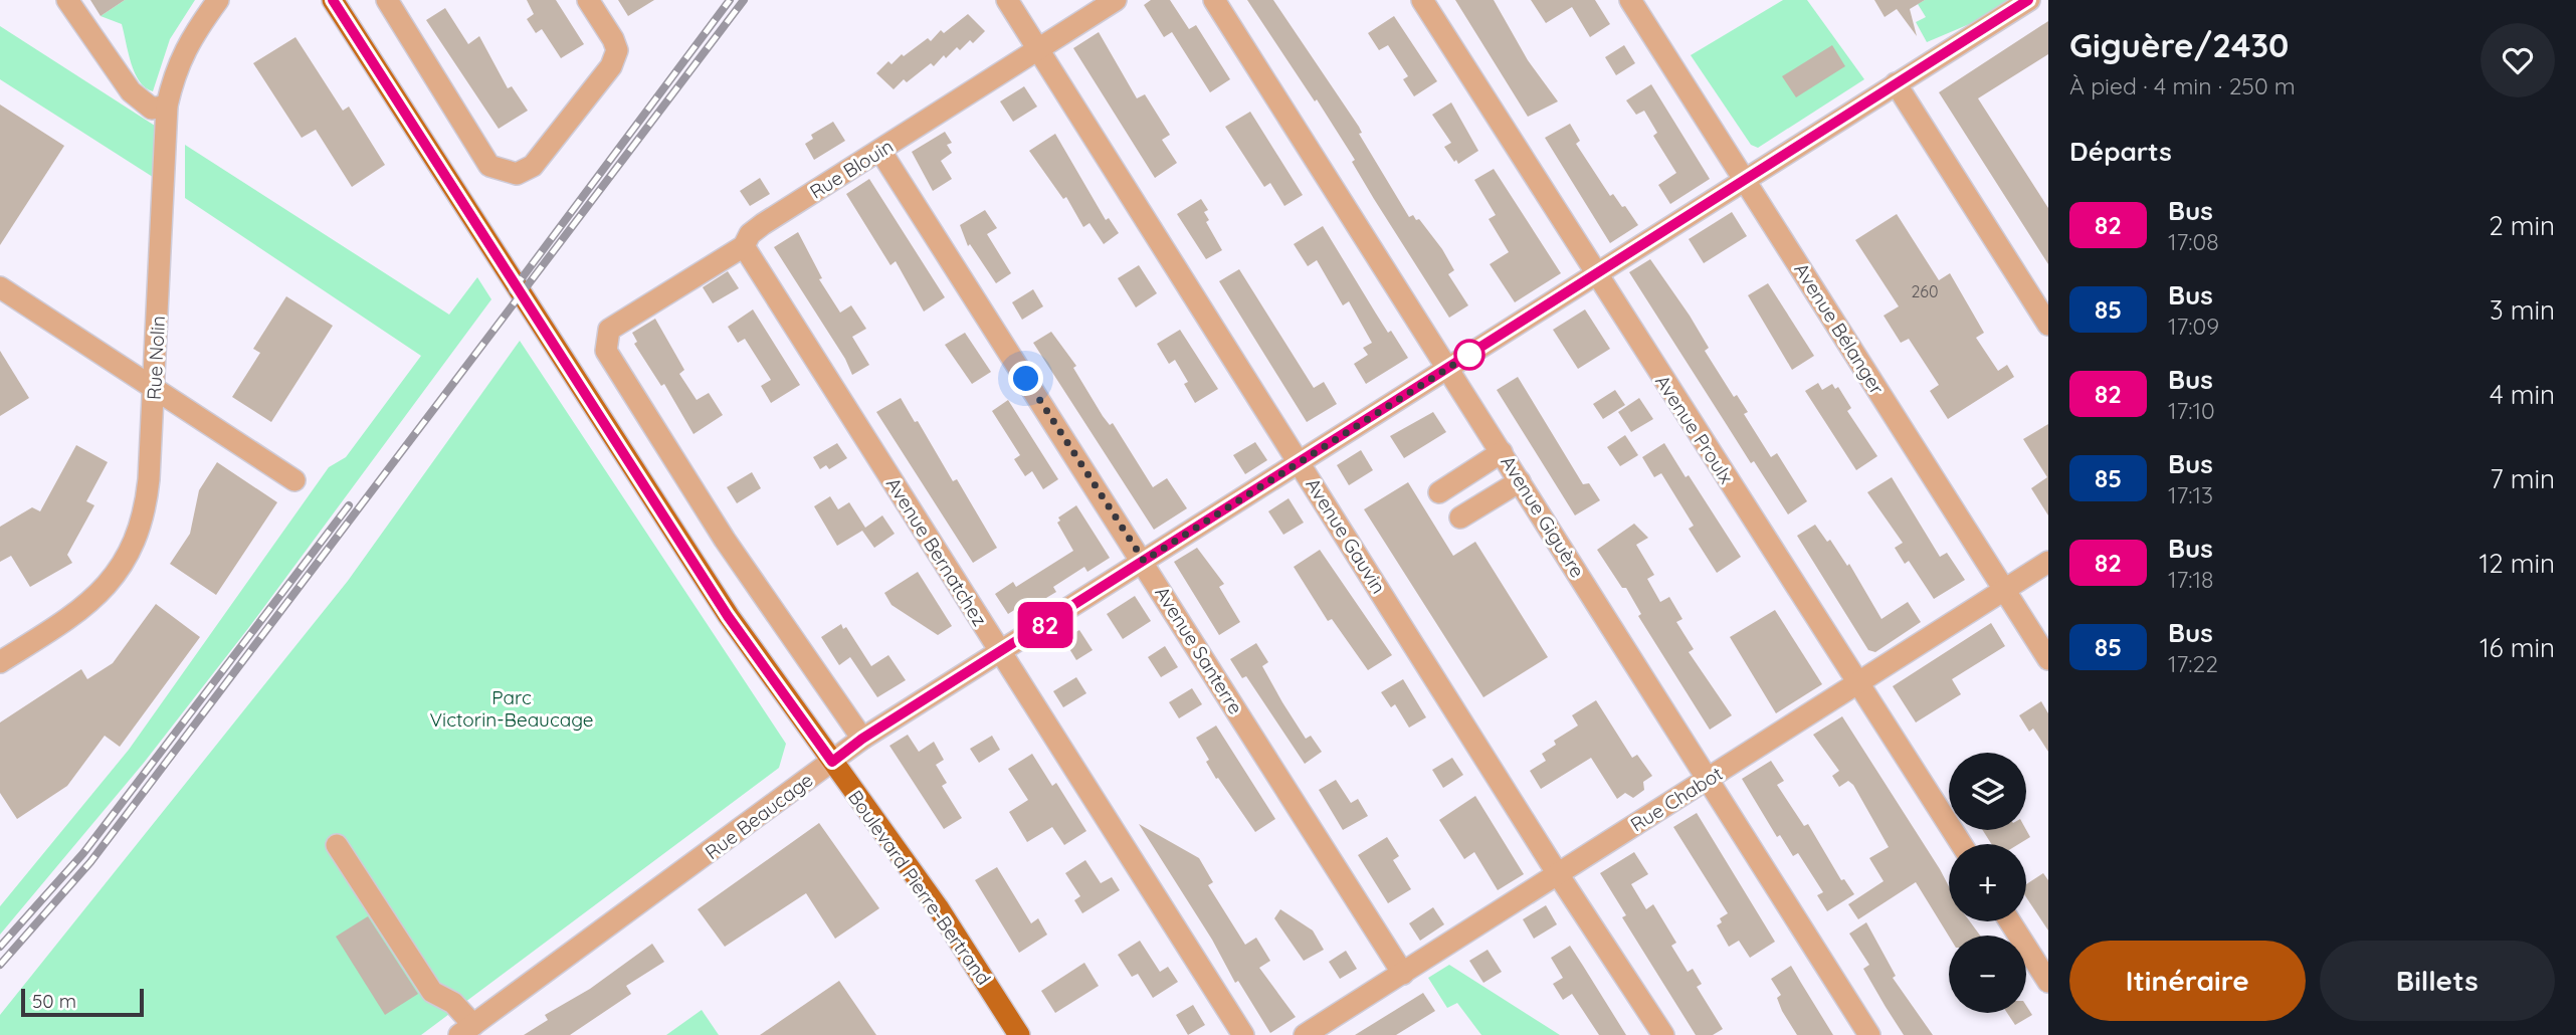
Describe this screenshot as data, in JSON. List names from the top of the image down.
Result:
{
  "streets": {
    "main road": ["Boulevard Pierre-Bertrand"],
    "street": [
      "Rue Blouin",
      "Avenue Bélanger",
      "Rue Nolin",
      "Avenue Proulx",
      "Avenue Giguère",
      "Avenue Gauvin",
      "Avenue Bernatchez",
      "Avenue Santerre",
      "Rue Chabot",
      "Rue Beaucage"
    ]
  },
  "crossings": [
    ["Rue Blouin", "Avenue Gauvin"],
    ["Rue Blouin", "Avenue Bernatchez"],
    ["Rue Blouin", "Avenue Santerre"],
    ["Rue Blouin", "Rue Beaucage"],
    ["Avenue Bélanger", "Rue Chabot"],
    ["Avenue Bélanger", "Rue Beaucage"],
    ["Avenue Proulx", "Rue Chabot"],
    ["Avenue Proulx", "Rue Beaucage"],
    ["Avenue Giguère", "Rue Chabot"],
    ["Avenue Giguère", "Rue Beaucage"],
    ["Avenue Gauvin", "Rue Chabot"],
    ["Avenue Gauvin", "Rue Beaucage"],
    ["Avenue Bernatchez", "Rue Beaucage"],
    ["Avenue Santerre", "Rue Chabot"],
    ["Avenue Santerre", "Rue Beaucage"],
    ["Rue Beaucage", "Boulevard Pierre-Bertrand"]
  ],
  "parks": ["Parc Victorin-Beaucage"],
  "lines": ["bus line 82"],
  "house_numbers": ["260"],
  "scale_bar": "50 m",
  "page": {
    "on_map": "82",
    "heading": [
      ["Giguère/2430", "À pied · 4 min · 250 m"],
      "Départs"
    ],
    "list": [
      {
        "mark": "82",
        "name": "Bus",
        "note": "17:08",
        "value": "2 min"
      },
      {
        "mark": "85",
        "name": "Bus",
        "note": "17:09",
        "value": "3 min"
      },
      {
        "mark": "82",
        "name": "Bus",
        "note": "17:10",
        "value": "4 min"
      },
      {
        "mark": "85",
        "name": "Bus",
        "note": "17:13",
        "value": "7 min"
      },
      {
        "mark": "82",
        "name": "Bus",
        "note": "17:18",
        "value": "12 min"
      },
      {
        "mark": "85",
        "name": "Bus",
        "note": "17:22",
        "value": "16 min"
      }
    ],
    "map_buttons": ["+", "−"],
    "buttons": ["Itinéraire", "Billets"],
    "scale": "50 m"
  }
}
